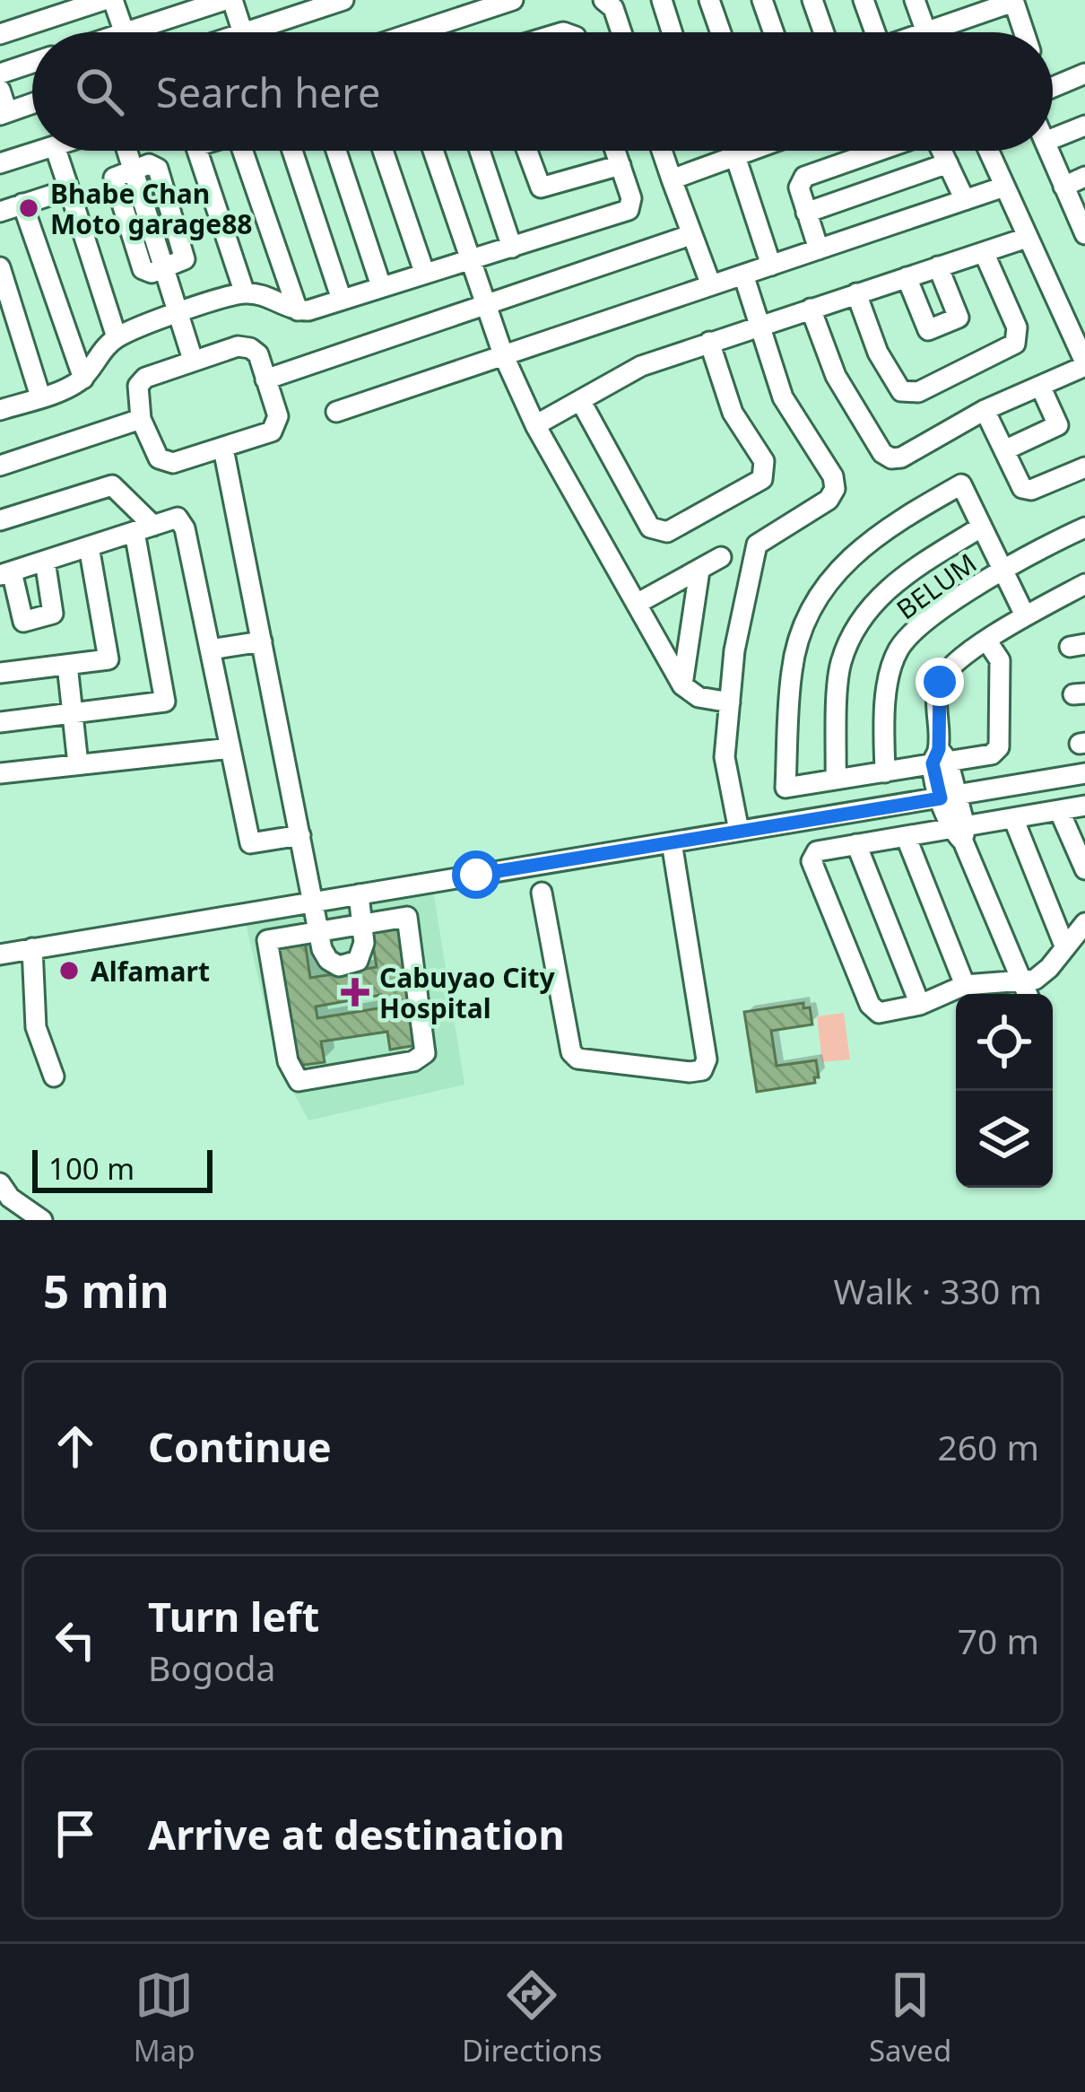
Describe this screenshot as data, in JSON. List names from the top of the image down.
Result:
{
  "streets": {
    "street": ["BELUM"]
  },
  "places": {
    "other": ["Bhabe Chan Moto garage88", "Alfamart"],
    "health": ["Cabuyao City Hospital"]
  },
  "scale_bar": "100 m",
  "page": {
    "search": "Search here",
    "scale": "100 m",
    "heading": ["5 min", "Walk · 330 m"],
    "list": [
      ["Continue", "260 m"],
      ["Turn left", "Bogoda", "70 m"],
      "Arrive at destination"
    ],
    "nav": ["Map", "Directions", "Saved"]
  }
}
